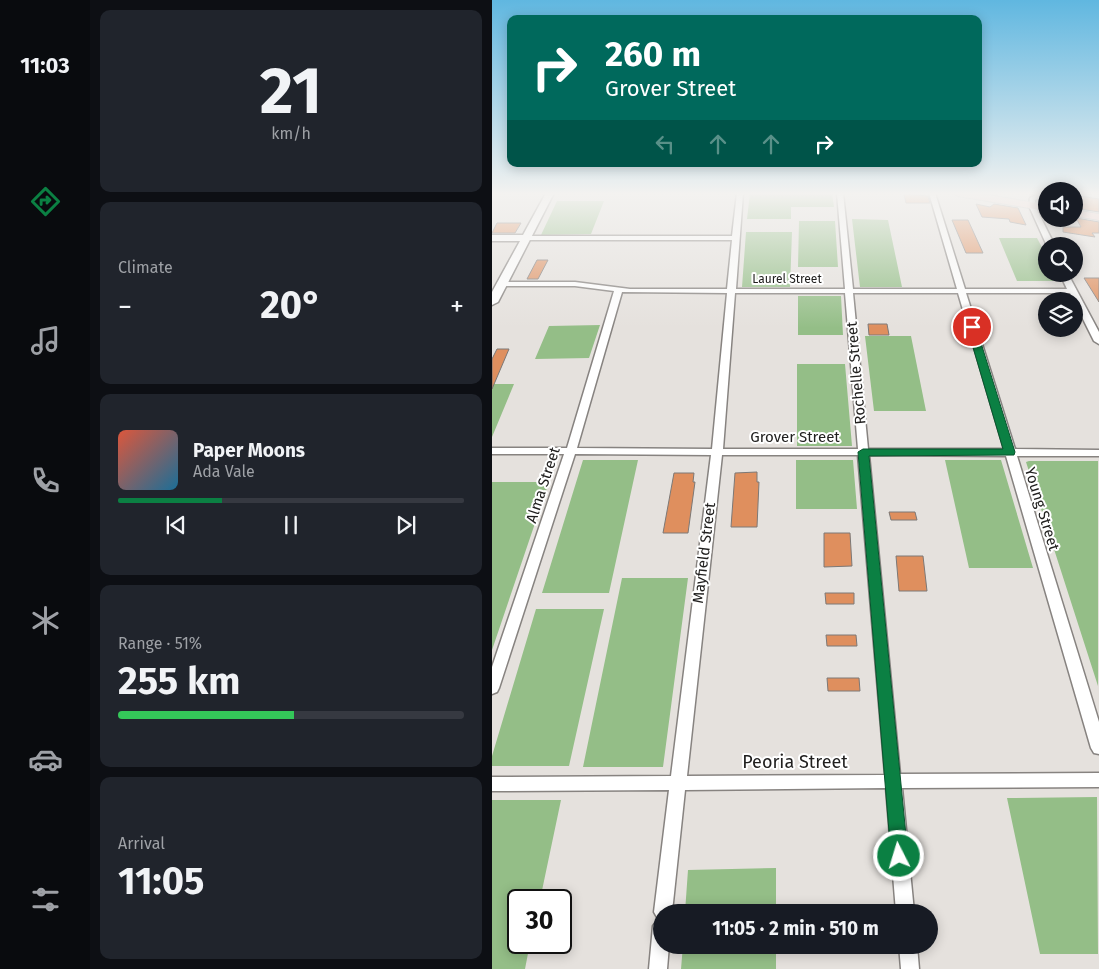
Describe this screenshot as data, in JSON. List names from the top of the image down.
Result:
{
  "streets": {
    "street": [
      "Laurel Street",
      "Rochelle Street",
      "Grover Street",
      "Alma Street",
      "Young Street",
      "Mayfield Street",
      "Peoria Street"
    ]
  },
  "crossings": [
    ["Laurel Street", "Rochelle Street"],
    ["Laurel Street", "Alma Street"],
    ["Laurel Street", "Young Street"],
    ["Laurel Street", "Mayfield Street"],
    ["Rochelle Street", "Grover Street"],
    ["Rochelle Street", "Peoria Street"],
    ["Grover Street", "Alma Street"],
    ["Grover Street", "Young Street"],
    ["Grover Street", "Mayfield Street"],
    ["Mayfield Street", "Peoria Street"]
  ],
  "page": {
    "tabs": "11:03",
    "tile": [
      ["21", "km/h"],
      "Climate",
      ["Range · 51%", "255 km"],
      ["Arrival", "11:05"]
    ],
    "turn": ["260 m", "Grover Street"],
    "heat": ["−", "20°", "+"],
    "song": ["Paper Moons", "Ada Vale"],
    "limit": "30",
    "trip": "11:05 · 2 min · 510 m"
  }
}
